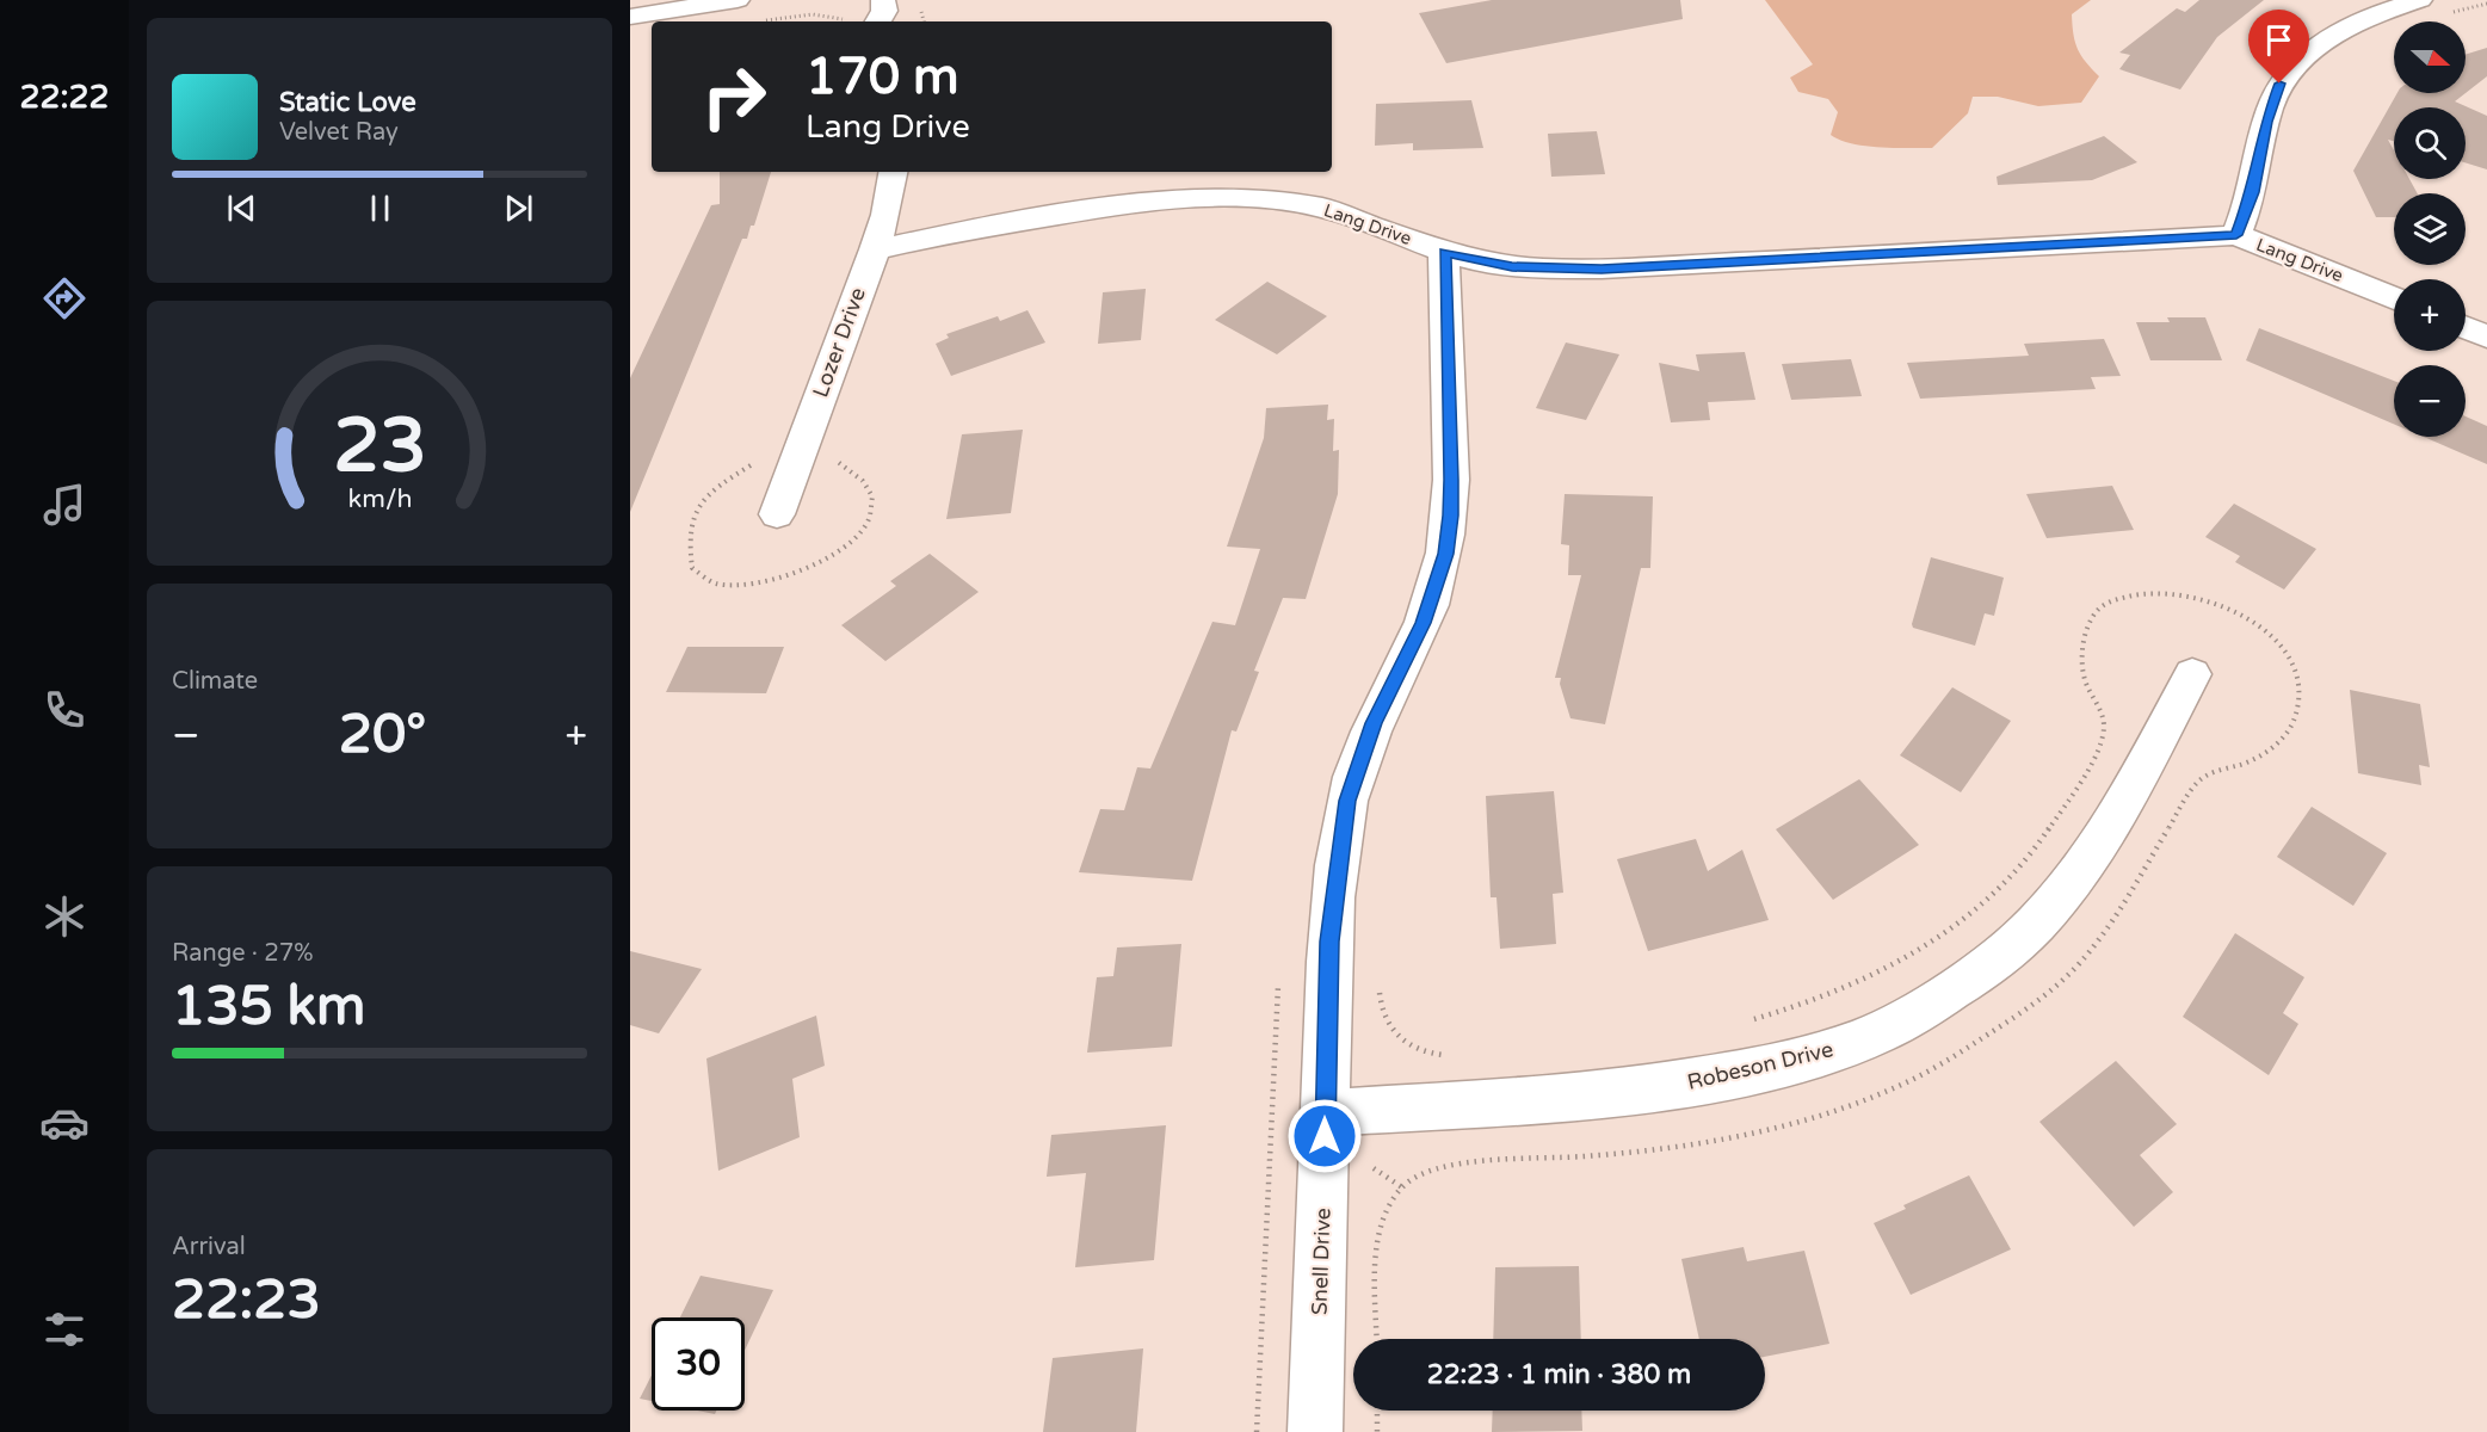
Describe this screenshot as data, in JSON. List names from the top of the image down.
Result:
{
  "streets": {
    "street": [
      "Lang Drive",
      "Lozer Drive",
      "Robeson Drive",
      "Snell Drive"
    ]
  },
  "crossings": [
    ["Lang Drive", "Lozer Drive"],
    ["Lang Drive", "Snell Drive"],
    ["Robeson Drive", "Snell Drive"]
  ],
  "north": "right",
  "page": {
    "tabs": "22:22",
    "map_buttons": ["+", "−"],
    "turn": ["170 m", "Lang Drive"],
    "song": ["Static Love", "Velvet Ray"],
    "tile": [
      "Climate",
      ["Range · 27%", "135 km"],
      ["Arrival", "22:23"]
    ],
    "heat": ["−", "20°", "+"],
    "limit": "30",
    "trip": "22:23 · 1 min · 380 m",
    "gauge": ["23", "km/h"]
  }
}
